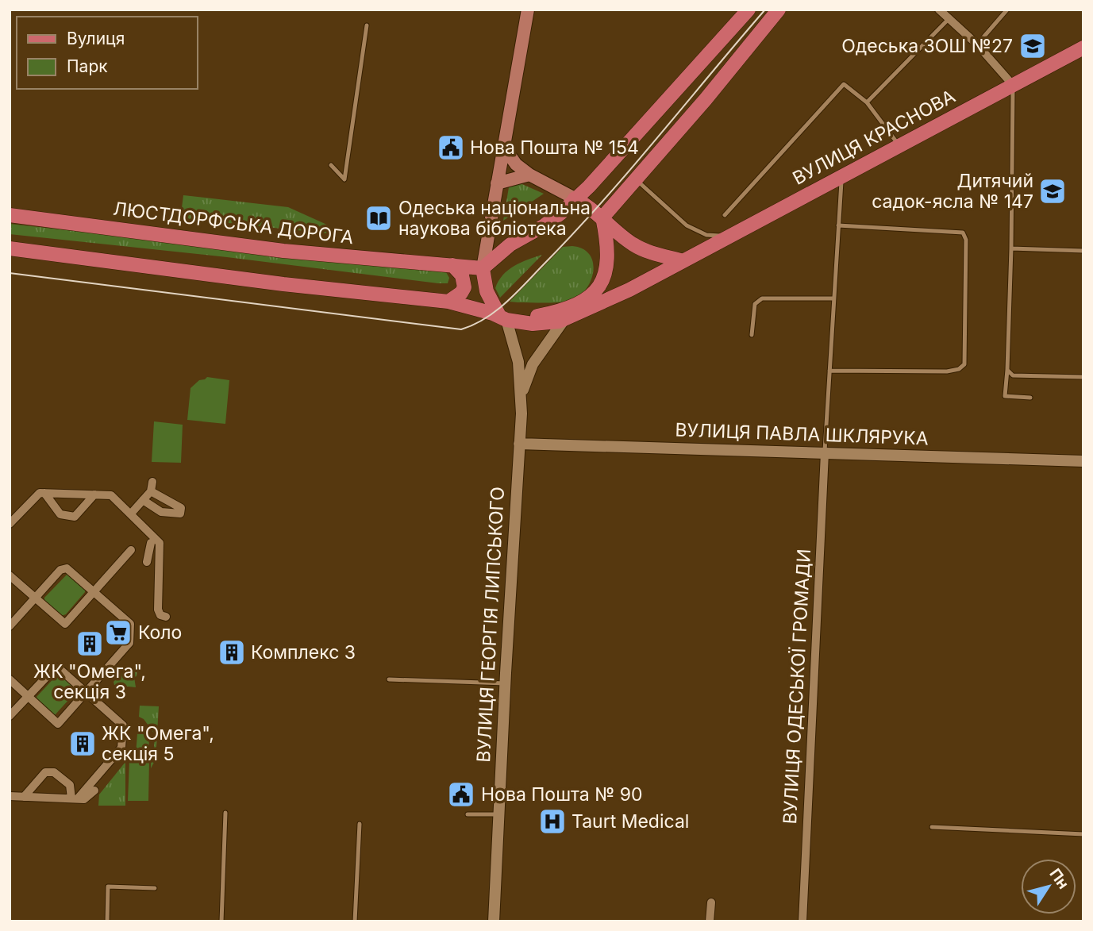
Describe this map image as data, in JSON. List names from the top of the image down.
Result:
{
  "streets": {
    "main road": ["ВУЛИЦЯ КРАСНОВА", "ЛЮСТДОРФСЬКА ДОРОГА"],
    "street": ["ВУЛИЦЯ ПАВЛА ШКЛЯРУКА", "ВУЛИЦЯ ГЕОРГІЯ ЛИПСЬКОГО", "ВУЛИЦЯ ОДЕСЬКОЇ ГРОМАДИ"]
  },
  "crossings": [
    ["ВУЛИЦЯ КРАСНОВА", "ВУЛИЦЯ ГЕОРГІЯ ЛИПСЬКОГО"],
    ["ВУЛИЦЯ ПАВЛА ШКЛЯРУКА", "ВУЛИЦЯ ГЕОРГІЯ ЛИПСЬКОГО"],
    ["ВУЛИЦЯ ПАВЛА ШКЛЯРУКА", "ВУЛИЦЯ ОДЕСЬКОЇ ГРОМАДИ"]
  ],
  "places": {
    "school or university": ["Одеська ЗОШ №27", "Дитячий садок-ясла № 147"],
    "public building": ["Нова Пошта № 154", "Нова Пошта № 90"],
    "library": ["Одеська національна наукова бібліотека"],
    "supermarket": ["Коло"],
    "building": ["ЖК \"Омега\", секція 3", "Комплекс 3", "ЖК \"Омега\", секція 5"],
    "hospital": ["Taurt Medical"]
  },
  "legend": ["Вулиця", "Парк"],
  "north": "top right"
}
